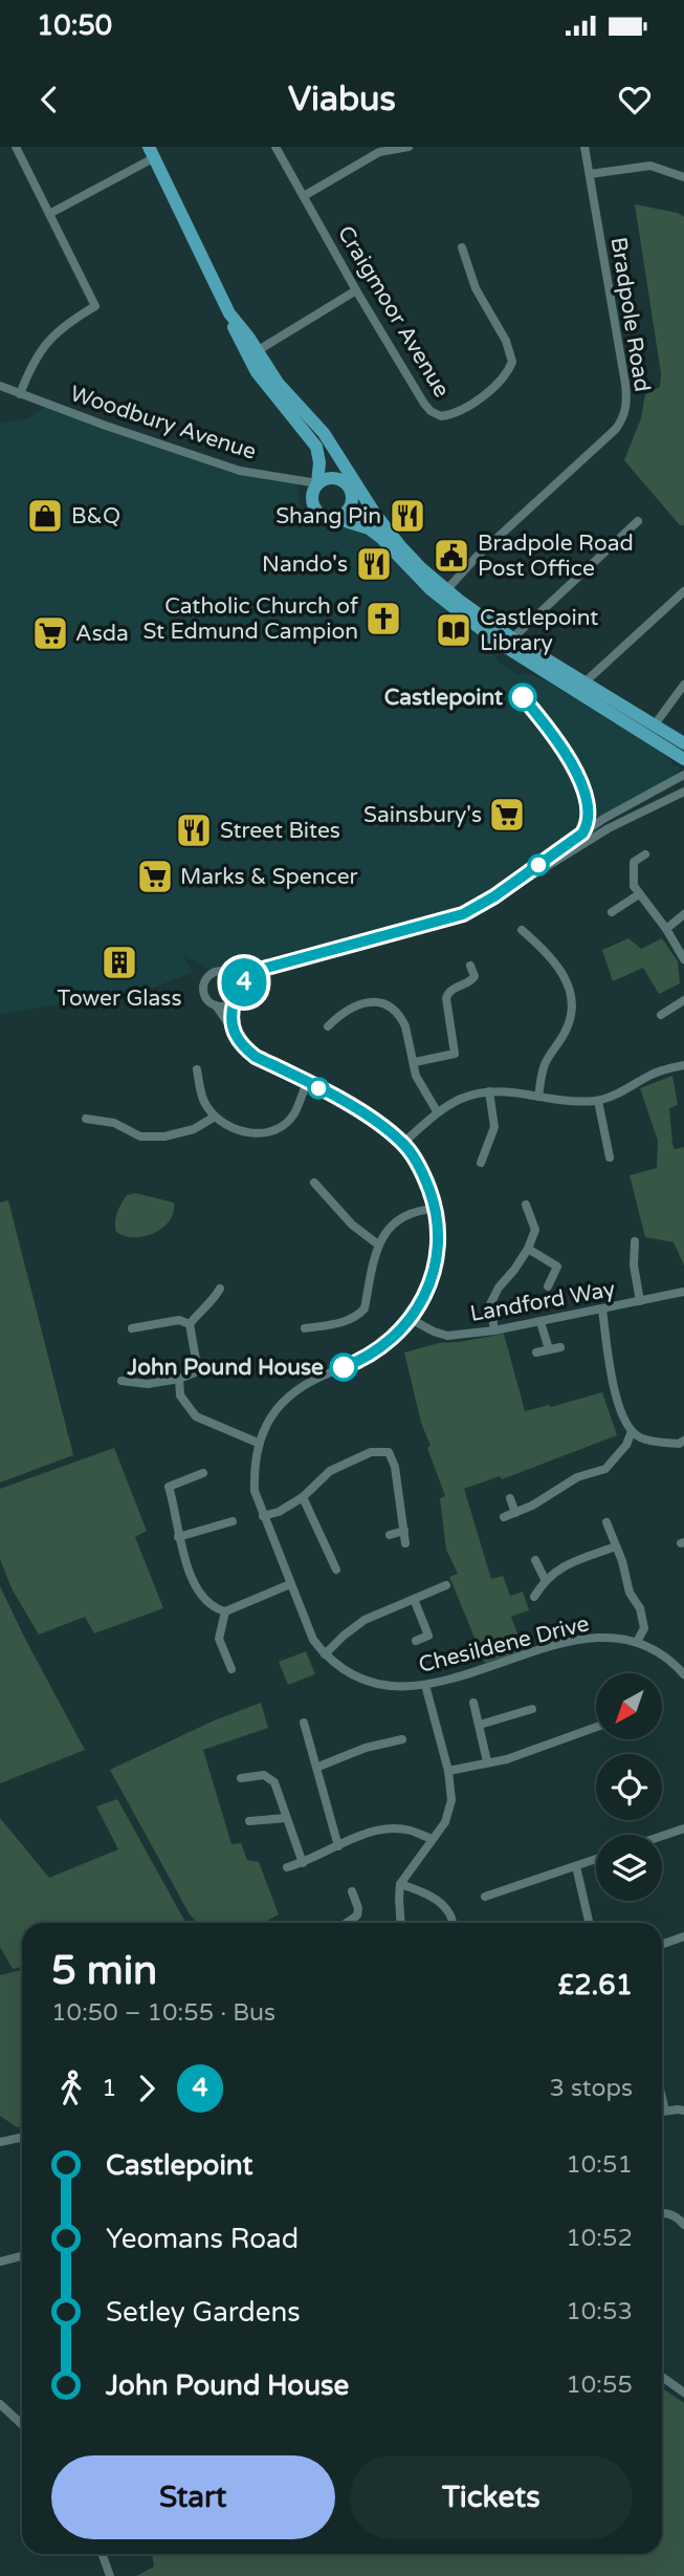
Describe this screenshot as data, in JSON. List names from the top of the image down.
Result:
{
  "streets": {
    "street": [
      "Craigmoor Avenue",
      "Bradpole Road",
      "Woodbury Avenue",
      "Landford Way",
      "Chesildene Drive"
    ]
  },
  "crossings": [
    ["Landford Way", "Chesildene Drive"]
  ],
  "places": {
    "shop": ["B&Q"],
    "restaurant": ["Shang Pin", "Nando's", "Street Bites"],
    "public building": ["Bradpole Road Post Office"],
    "church": ["Catholic Church of St Edmund Campion"],
    "library": ["Castlepoint Library"],
    "supermarket": ["Asda", "Sainsbury's", "Marks & Spencer"],
    "other": ["Castlepoint", "John Pound House"],
    "building": ["Tower Glass"]
  },
  "lines": ["bus line 4"],
  "north": "bottom left",
  "page": {
    "status": "10:50",
    "header": "Viabus",
    "on_map": "4",
    "heading": ["5 min", "10:50 – 10:55 · Bus", "£2.61"],
    "legs": ["1", "4", "3 stops"],
    "list": [
      {
        "name": "Castlepoint",
        "value": "10:51"
      },
      {
        "name": "Yeomans Road",
        "value": "10:52"
      },
      {
        "name": "Setley Gardens",
        "value": "10:53"
      },
      {
        "name": "John Pound House",
        "value": "10:55"
      }
    ],
    "buttons": ["Start", "Tickets"]
  }
}
